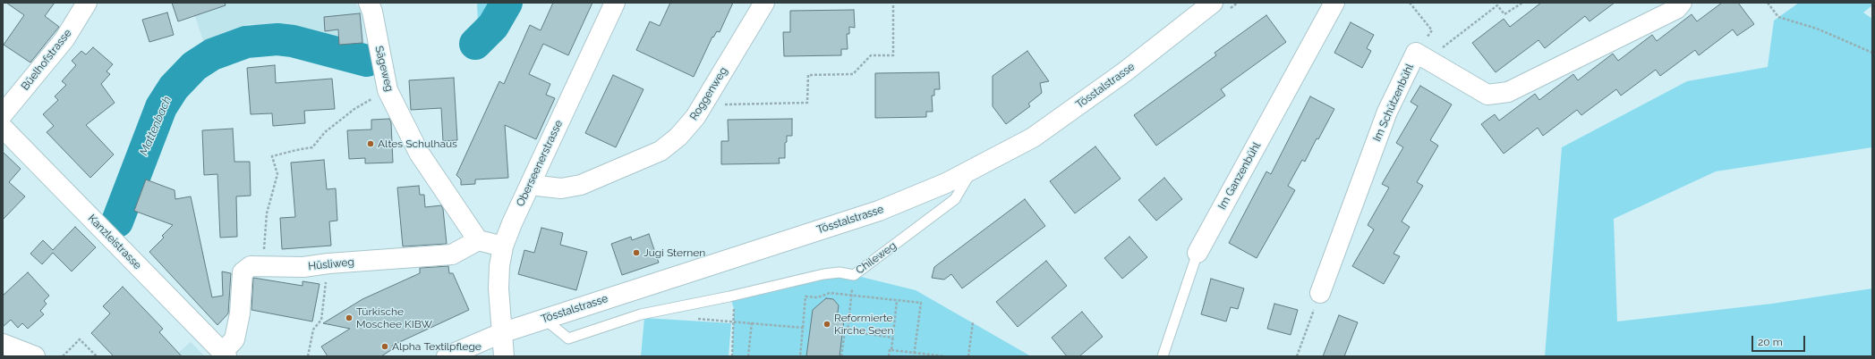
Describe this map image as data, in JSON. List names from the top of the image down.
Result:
{
  "streets": {
    "street": [
      "Büelhofstrasse",
      "Sägeweg",
      "Tösstalstrasse",
      "Roggenweg",
      "Im Schützenbühl",
      "Oberseenerstrasse",
      "Im Ganzenbühl",
      "Kanzleistrasse",
      "Hüsliweg"
    ],
    "lane": ["Chileweg"]
  },
  "crossings": [
    ["Sägeweg", "Hüsliweg"],
    ["Tösstalstrasse", "Oberseenerstrasse"],
    ["Tösstalstrasse", "Chileweg"],
    ["Roggenweg", "Oberseenerstrasse"],
    ["Kanzleistrasse", "Hüsliweg"]
  ],
  "water": ["Mattenbach"],
  "places": [
    "Altes Schulhaus",
    "Jugi Sternen",
    "Türkische Moschee KIBW",
    "Reformierte Kirche Seen",
    "Alpha Textilpflege"
  ],
  "scale_bar": "20 m"
}
